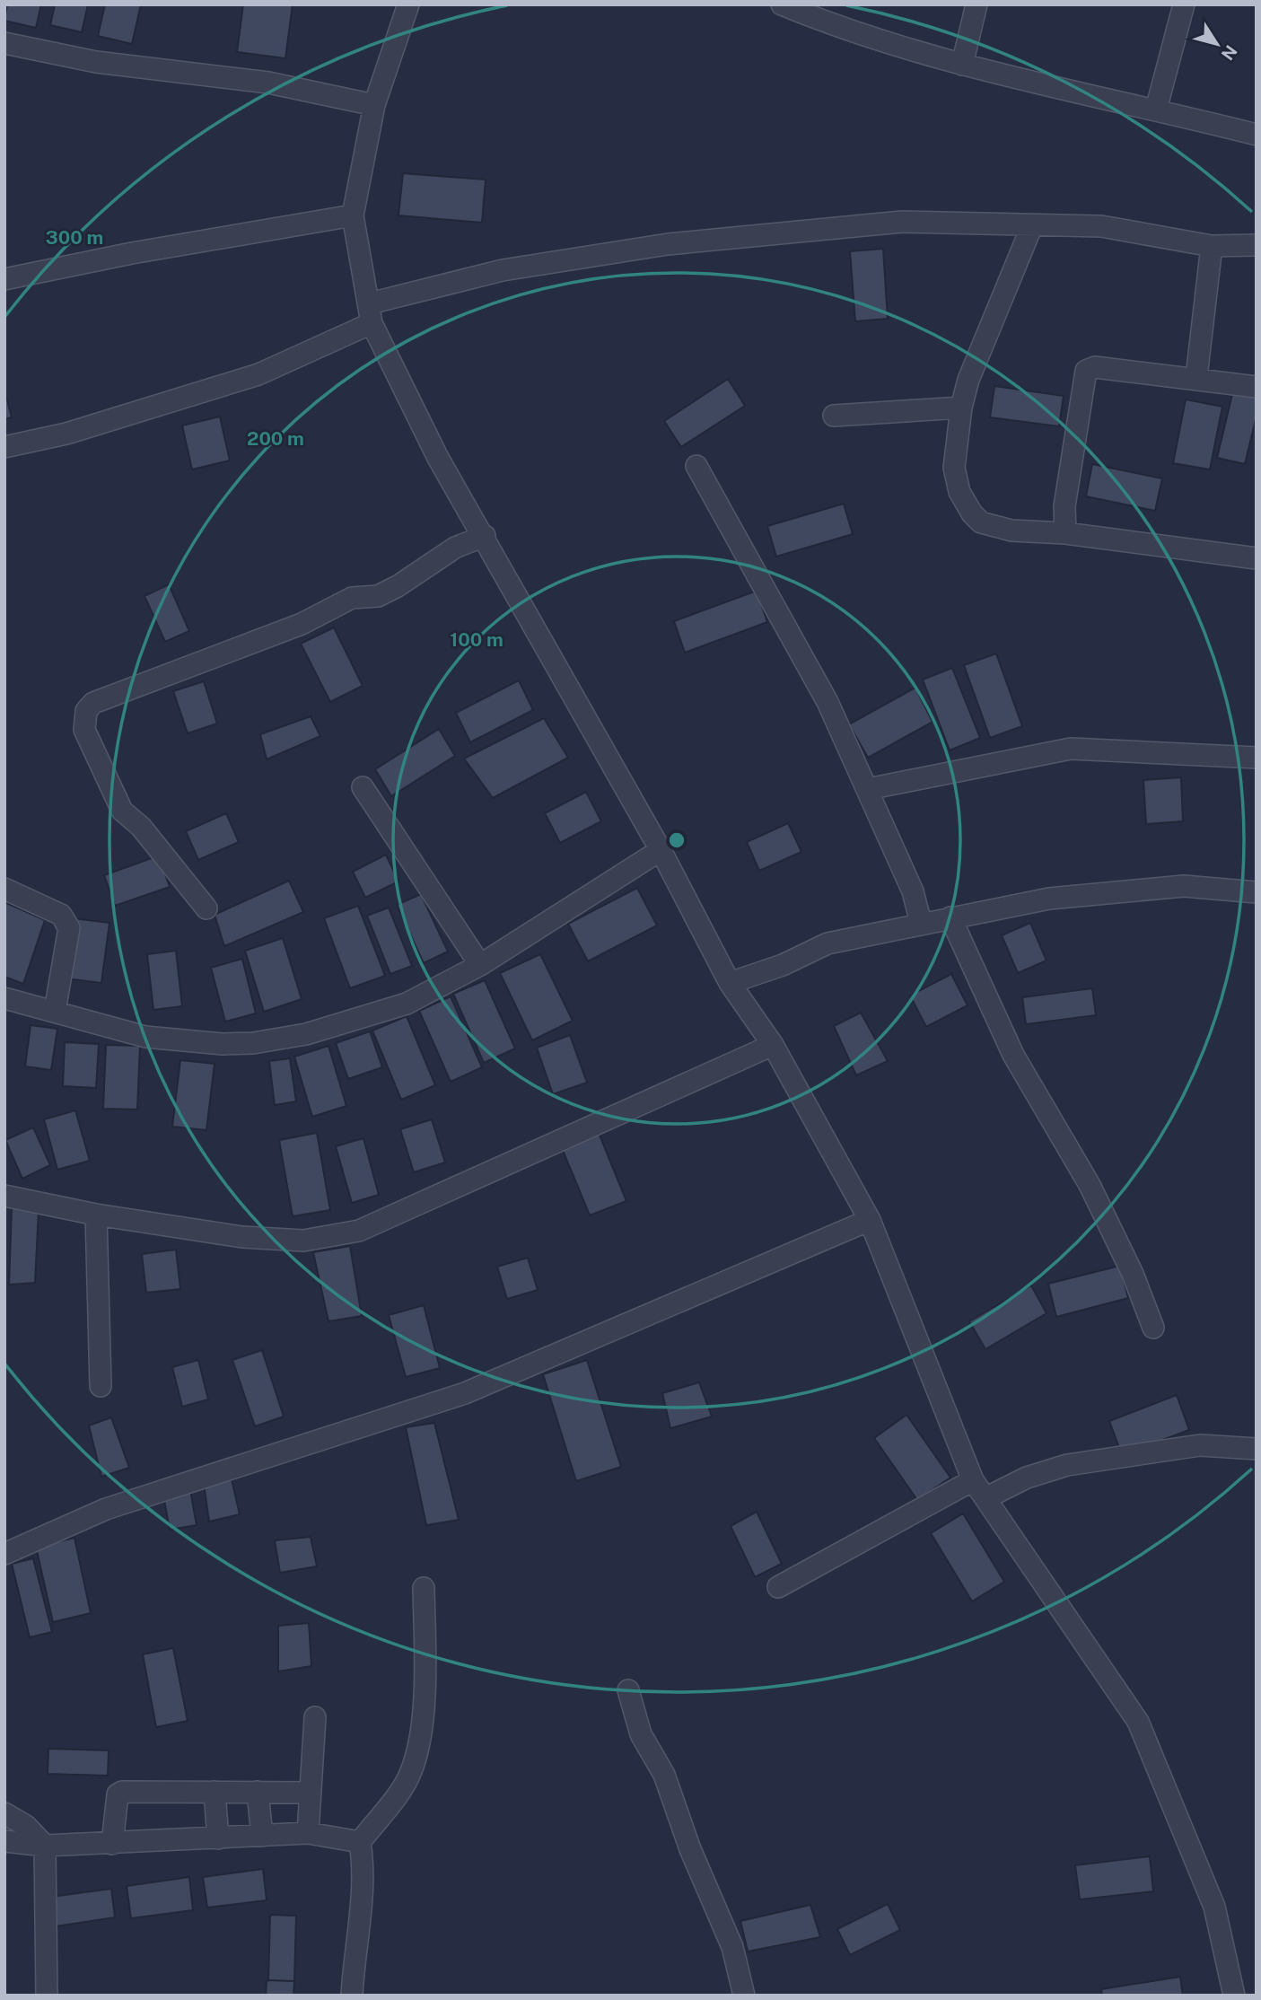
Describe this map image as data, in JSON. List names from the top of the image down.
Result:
{
  "north": "bottom right",
  "rings": ["300 m", "200 m", "100 m"]
}
